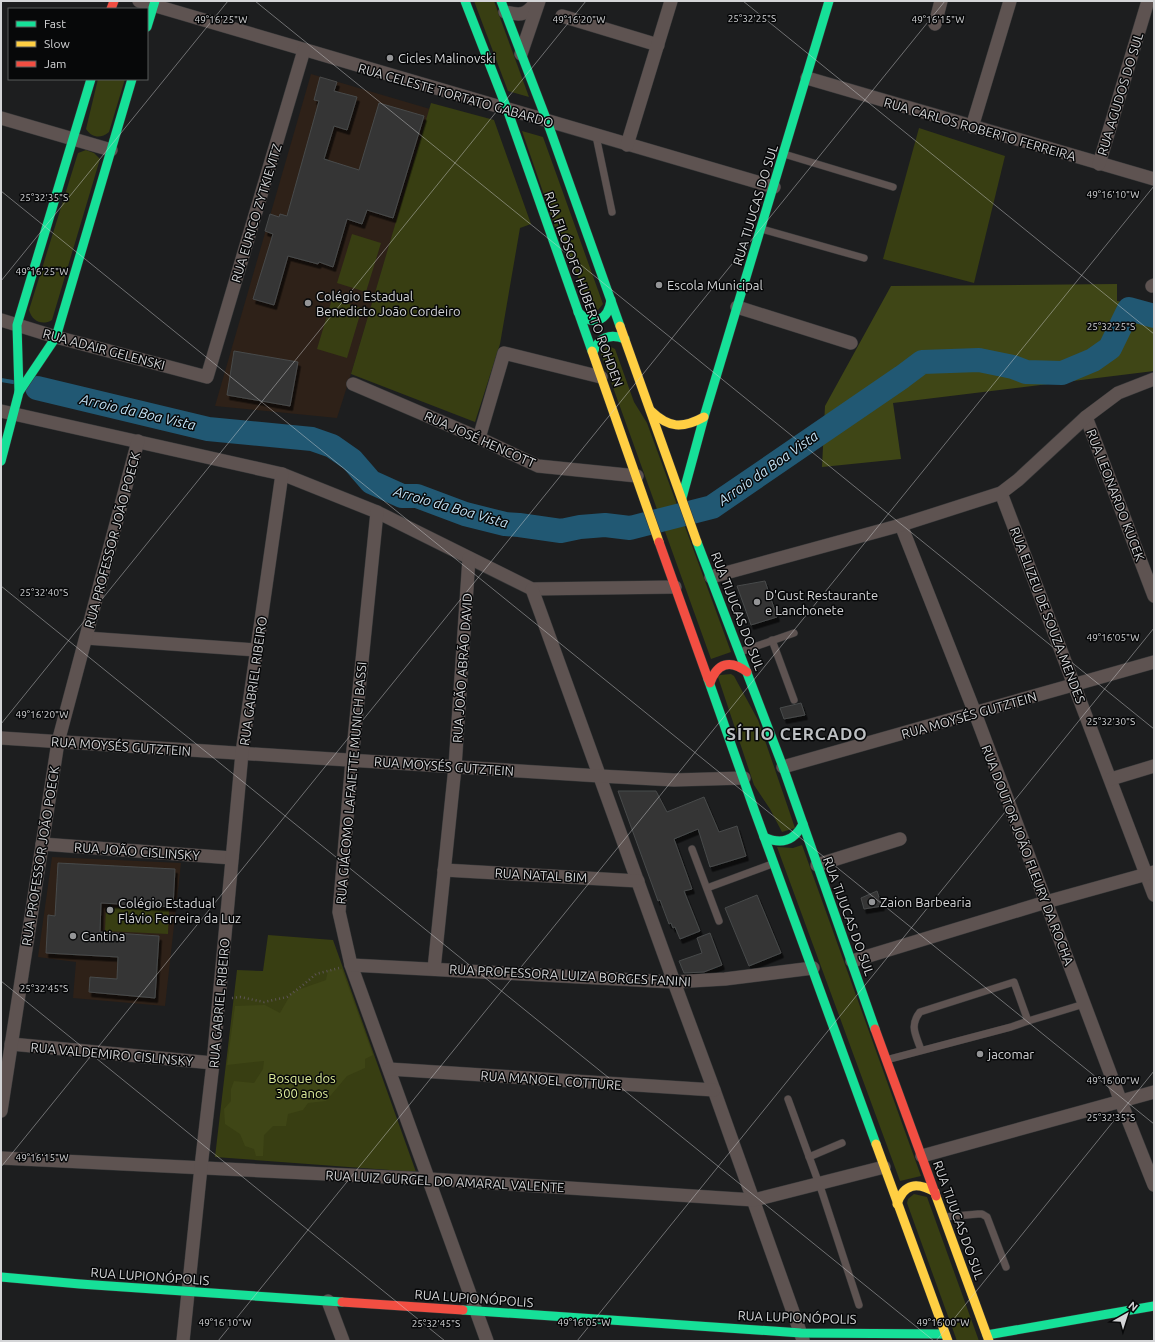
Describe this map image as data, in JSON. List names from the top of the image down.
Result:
{
  "streets": {
    "main road": ["RUA TIJUCAS DO SUL", "RUA FILÓSOFO HUBERTO ROHDEN", "RUA LUPIONÓPOLIS"],
    "street": [
      "RUA AGUDOS DO SUL",
      "RUA CELESTE TORTATO GABARDO",
      "RUA CARLOS ROBERTO FERREIRA",
      "RUA EURICO ZYTKIEVITZ",
      "RUA ADAIR GELENSKI",
      "RUA JOSÉ HENCOTT",
      "RUA LEONARDO KUCEK",
      "RUA PROFESSOR JOÃO POECK",
      "RUA ELIZEU DE SOUZA MENDES",
      "RUA JOÃO ABRÃO DAVID",
      "RUA GABRIEL RIBEIRO",
      "RUA MOYSÉS GUTZTEIN",
      "RUA GIÁCOMO LAFAIETTE MUNICH BASSI",
      "RUA JOÃO CISLINSKY",
      "RUA DOUTOR JOÃO FLEURY DA ROCHA",
      "RUA NATAL BIM",
      "RUA PROFESSORA LUIZA BORGES FANINI",
      "RUA VALDEMIRO CISLINSKY",
      "RUA MANOEL COTTURE",
      "RUA LUIZ GURGEL DO AMARAL VALENTE"
    ]
  },
  "crossings": [
    ["RUA AGUDOS DO SUL", "RUA CARLOS ROBERTO FERREIRA"],
    ["RUA CELESTE TORTATO GABARDO", "RUA TIJUCAS DO SUL"],
    ["RUA CELESTE TORTATO GABARDO", "RUA EURICO ZYTKIEVITZ"],
    ["RUA CELESTE TORTATO GABARDO", "RUA FILÓSOFO HUBERTO ROHDEN"],
    ["RUA CARLOS ROBERTO FERREIRA", "RUA TIJUCAS DO SUL"],
    ["RUA TIJUCAS DO SUL", "RUA FILÓSOFO HUBERTO ROHDEN"],
    ["RUA TIJUCAS DO SUL", "RUA MOYSÉS GUTZTEIN"],
    ["RUA EURICO ZYTKIEVITZ", "RUA ADAIR GELENSKI"],
    ["RUA FILÓSOFO HUBERTO ROHDEN", "RUA JOSÉ HENCOTT"],
    ["RUA PROFESSOR JOÃO POECK", "RUA MOYSÉS GUTZTEIN"],
    ["RUA PROFESSOR JOÃO POECK", "RUA JOÃO CISLINSKY"],
    ["RUA PROFESSOR JOÃO POECK", "RUA VALDEMIRO CISLINSKY"],
    ["RUA ELIZEU DE SOUZA MENDES", "RUA MOYSÉS GUTZTEIN"],
    ["RUA JOÃO ABRÃO DAVID", "RUA MOYSÉS GUTZTEIN"],
    ["RUA JOÃO ABRÃO DAVID", "RUA NATAL BIM"],
    ["RUA JOÃO ABRÃO DAVID", "RUA PROFESSORA LUIZA BORGES FANINI"],
    ["RUA GABRIEL RIBEIRO", "RUA MOYSÉS GUTZTEIN"],
    ["RUA GABRIEL RIBEIRO", "RUA JOÃO CISLINSKY"],
    ["RUA GABRIEL RIBEIRO", "RUA VALDEMIRO CISLINSKY"],
    ["RUA GABRIEL RIBEIRO", "RUA LUIZ GURGEL DO AMARAL VALENTE"],
    ["RUA GABRIEL RIBEIRO", "RUA LUPIONÓPOLIS"],
    ["RUA MOYSÉS GUTZTEIN", "RUA GIÁCOMO LAFAIETTE MUNICH BASSI"],
    ["RUA MOYSÉS GUTZTEIN", "RUA DOUTOR JOÃO FLEURY DA ROCHA"],
    ["RUA GIÁCOMO LAFAIETTE MUNICH BASSI", "RUA PROFESSORA LUIZA BORGES FANINI"],
    ["RUA GIÁCOMO LAFAIETTE MUNICH BASSI", "RUA MANOEL COTTURE"],
    ["RUA GIÁCOMO LAFAIETTE MUNICH BASSI", "RUA LUIZ GURGEL DO AMARAL VALENTE"],
    ["RUA GIÁCOMO LAFAIETTE MUNICH BASSI", "RUA LUPIONÓPOLIS"]
  ],
  "districts": ["SÍTIO CERCADO"],
  "water": ["Arroio da Boa Vista"],
  "parks": ["Bosque dos 300 anos"],
  "places": [
    "Cicles Malinovski",
    "Escola Municipal",
    "Colégio Estadual Benedicto João Cordeiro",
    "D'Gust Restaurante e Lanchonete",
    "Zaion Barbearia",
    "Colégio Estadual Flávio Ferreira da Luz",
    "Cantina",
    "jacomar"
  ],
  "legend": ["Fast", "Slow", "Jam"],
  "north": "top right",
  "coordinates": [
    "25°32'25\"S",
    "49°16'25\"W",
    "49°16'20\"W",
    "49°16'15\"W",
    "49°16'10\"W",
    "25°32'35\"S",
    "25°32'40\"S",
    "49°16'05\"W",
    "25°32'30\"S",
    "25°32'45\"S",
    "49°16'00\"W"
  ]
}
